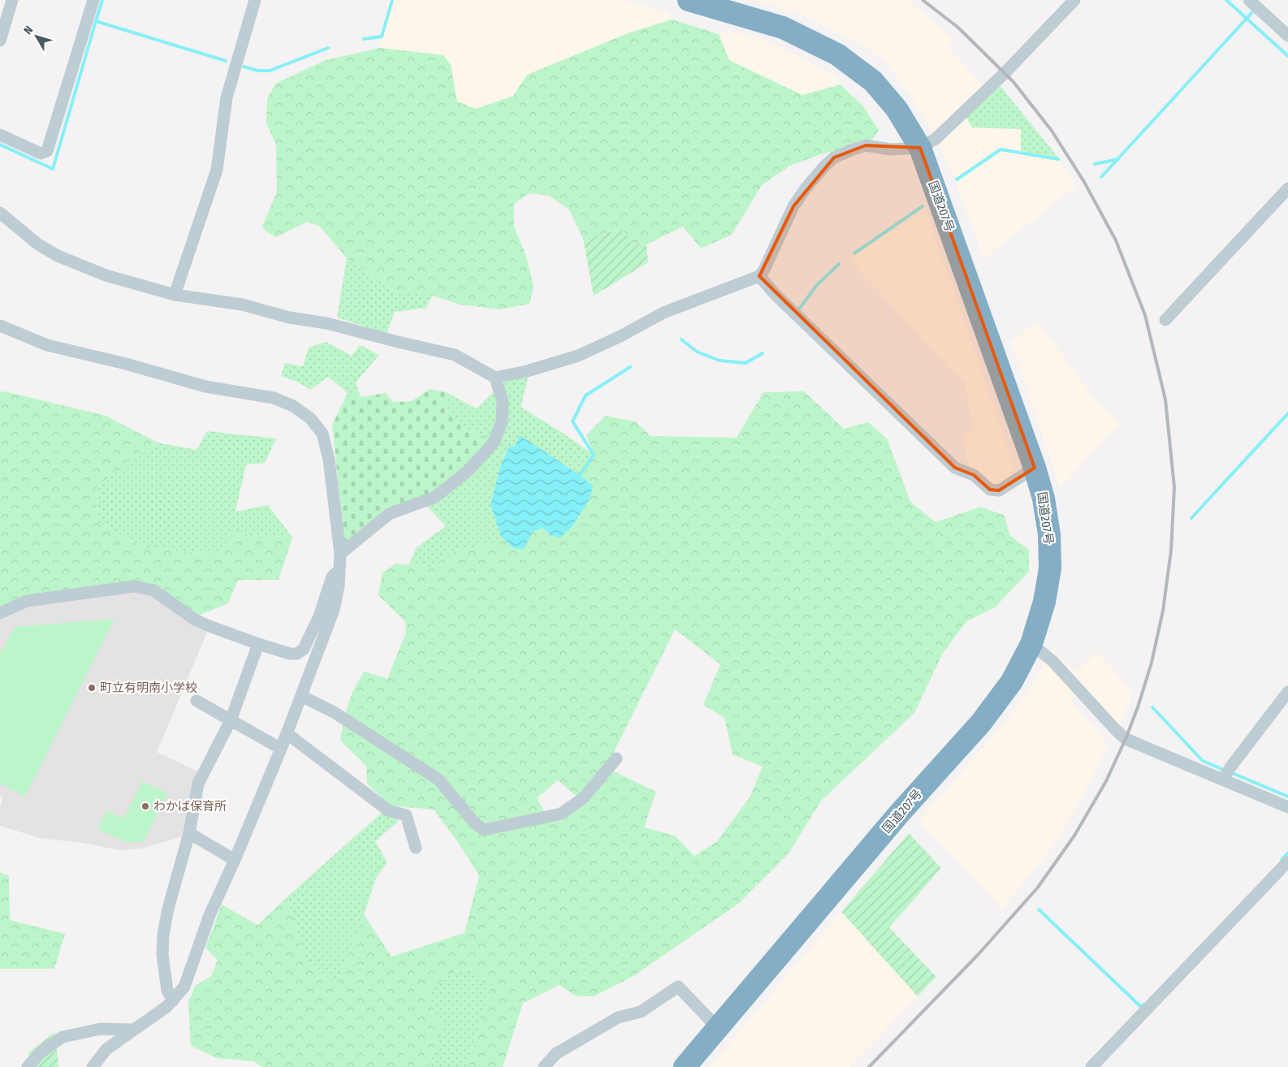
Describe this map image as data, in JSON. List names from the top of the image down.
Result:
{
  "streets": {
    "highway": ["国道207号"]
  },
  "places": ["町立有明南小学校", "わかば保育所"],
  "north": "top left"
}
